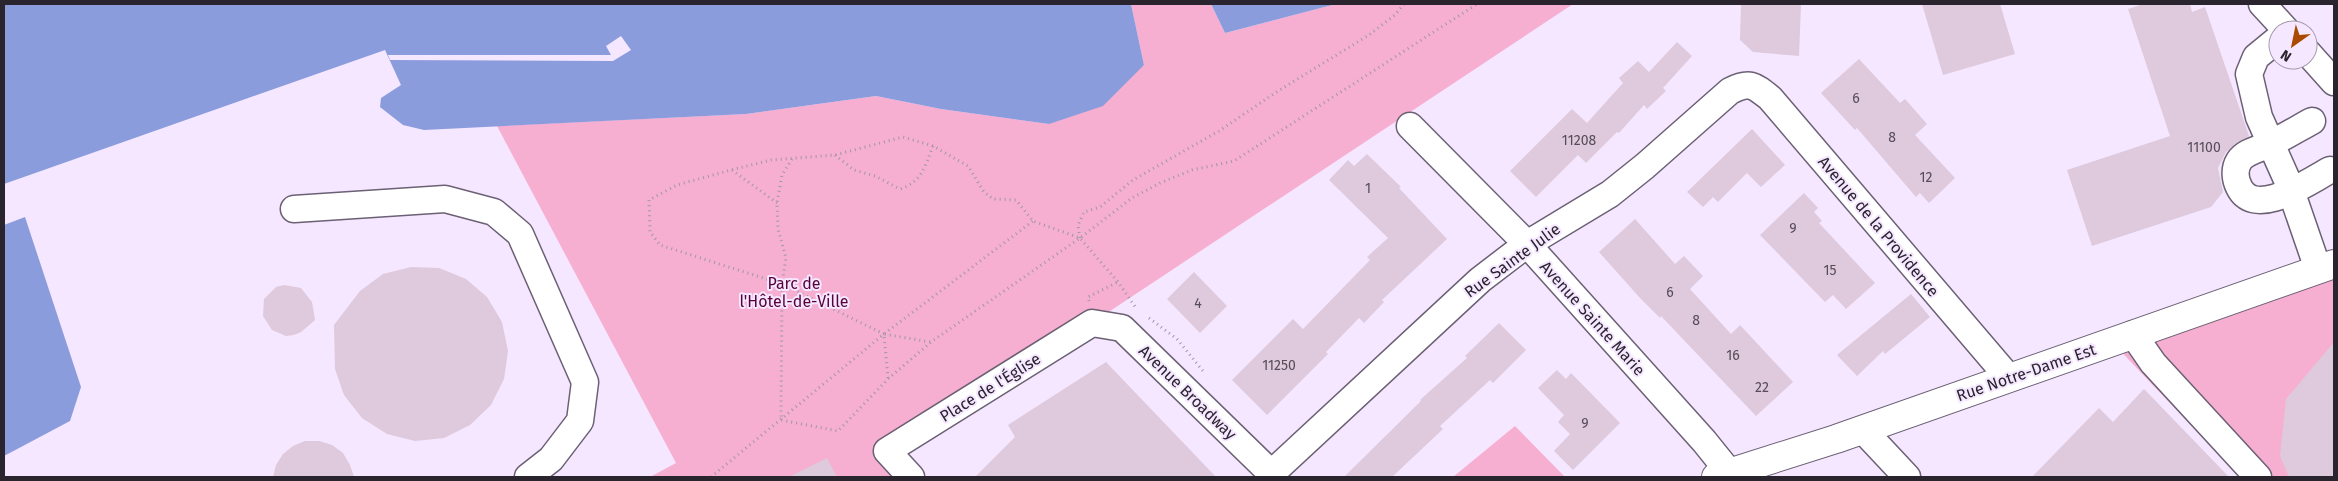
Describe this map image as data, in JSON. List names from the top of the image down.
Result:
{
  "streets": {
    "main road": ["Rue Notre-Dame Est"],
    "street": [
      "Avenue de la Providence",
      "Rue Sainte Julie",
      "Avenue Sainte Marie",
      "Place de l'Église",
      "Avenue Broadway"
    ]
  },
  "crossings": [
    ["Avenue de la Providence", "Rue Sainte Julie"],
    ["Avenue de la Providence", "Rue Notre-Dame Est"],
    ["Rue Sainte Julie", "Avenue Sainte Marie"],
    ["Rue Sainte Julie", "Avenue Broadway"],
    ["Avenue Sainte Marie", "Rue Notre-Dame Est"],
    ["Place de l'Église", "Avenue Broadway"]
  ],
  "parks": ["Parc de l'Hôtel-de-Ville"],
  "house_numbers": [
    "6",
    "8",
    "11208",
    "11100",
    "12",
    "1",
    "9",
    "15",
    "6",
    "4",
    "8",
    "16",
    "11250",
    "22",
    "9"
  ],
  "north": "bottom left"
}
